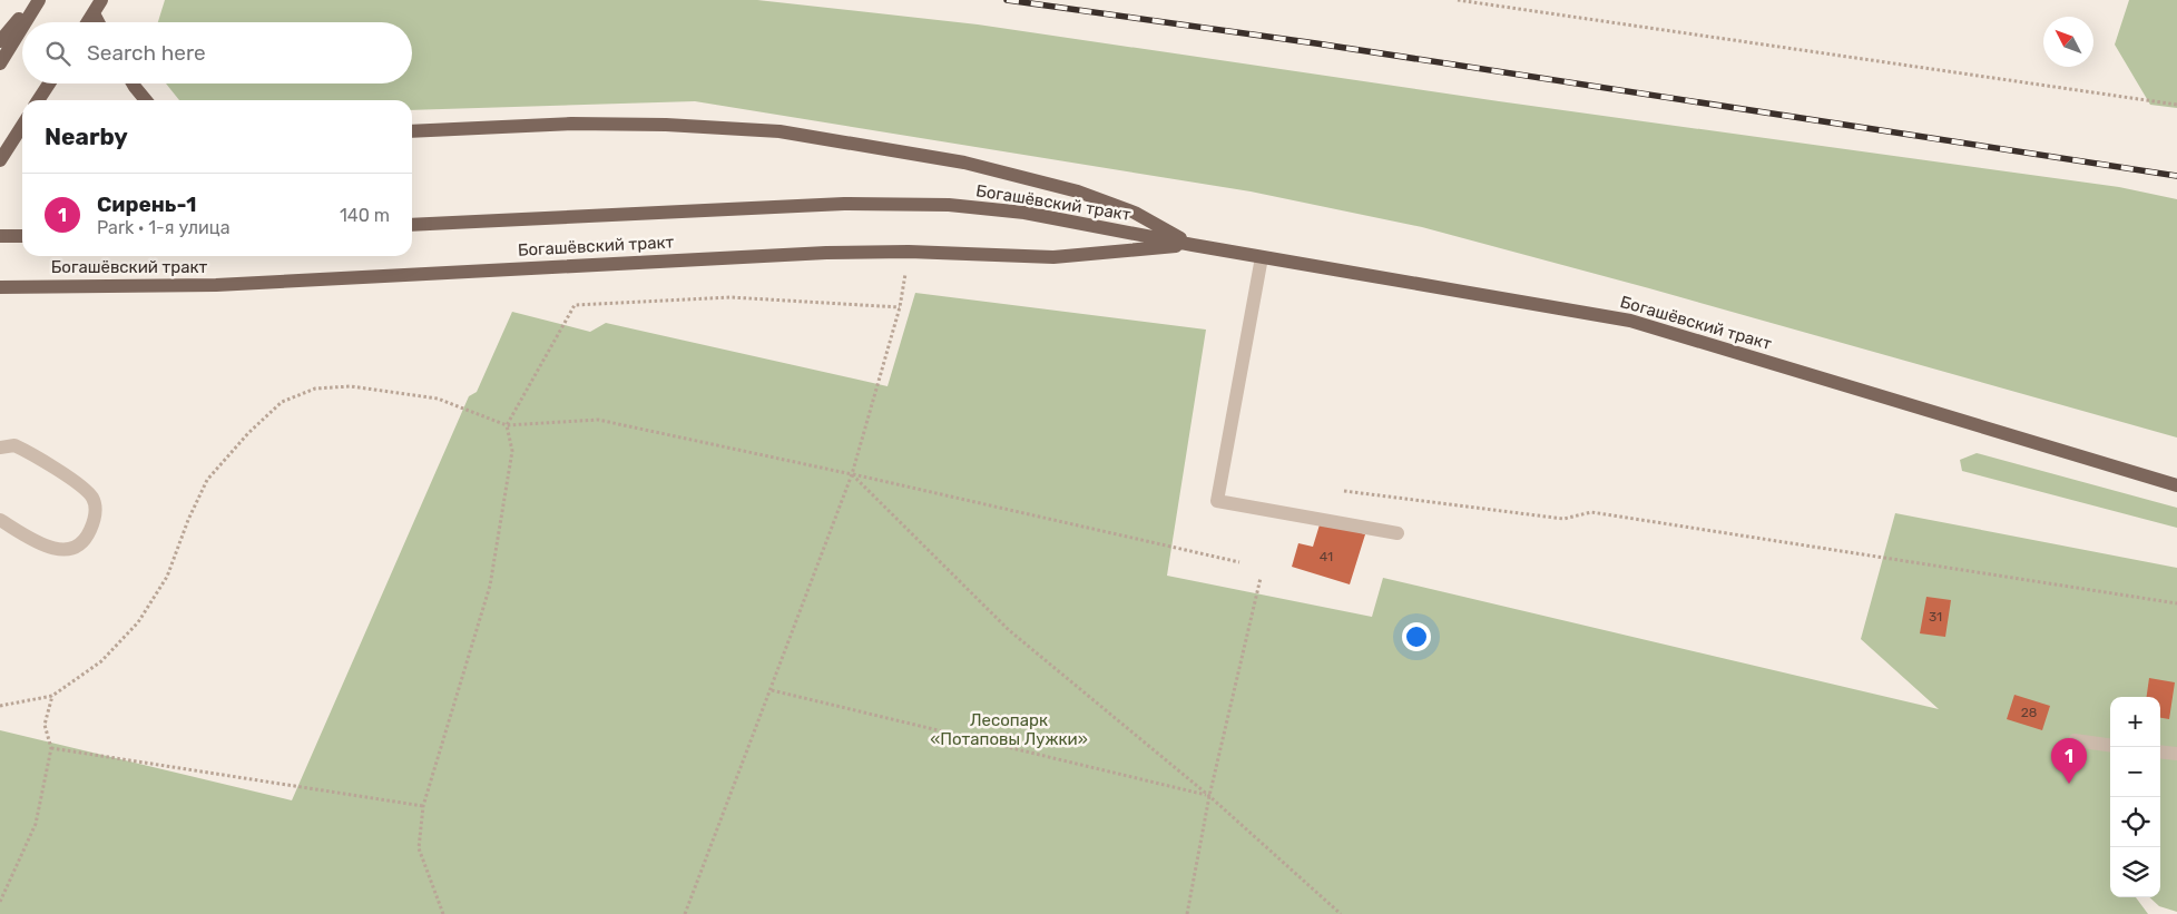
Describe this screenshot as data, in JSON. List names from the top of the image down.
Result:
{
  "streets": {
    "main road": ["Богашёвский тракт"]
  },
  "parks": ["Лесопарк «Потаповы Лужки»"],
  "house_numbers": ["41", "31", "28"],
  "north": "top left",
  "page": {
    "search": "Search here",
    "heading": "Nearby",
    "list": [
      {
        "mark": "1",
        "name": "Сирень-1",
        "note": "Park · 1-я улица",
        "value": "140 m"
      }
    ],
    "map_buttons": ["+", "−"],
    "pins": "1"
  }
}
